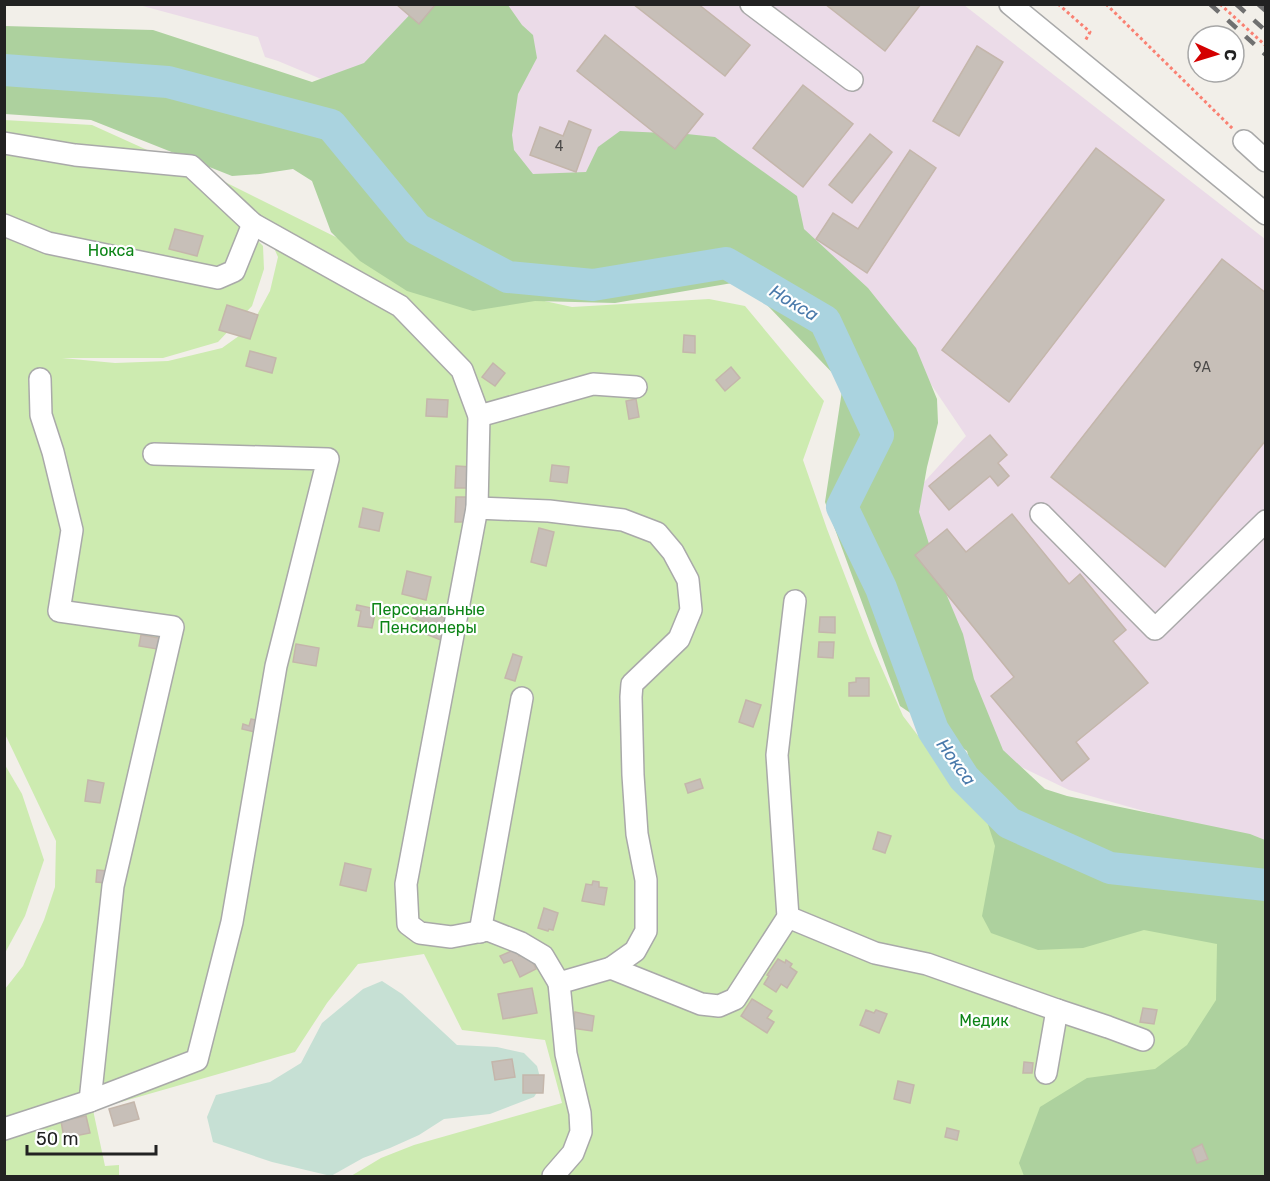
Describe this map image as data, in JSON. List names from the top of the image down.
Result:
{
  "water": ["Нокса"],
  "parks": ["Нокса", "Персональные Пенсионеры", "Медик"],
  "house_numbers": ["4", "9А"],
  "scale_bar": "50 m",
  "north": "right"
}
